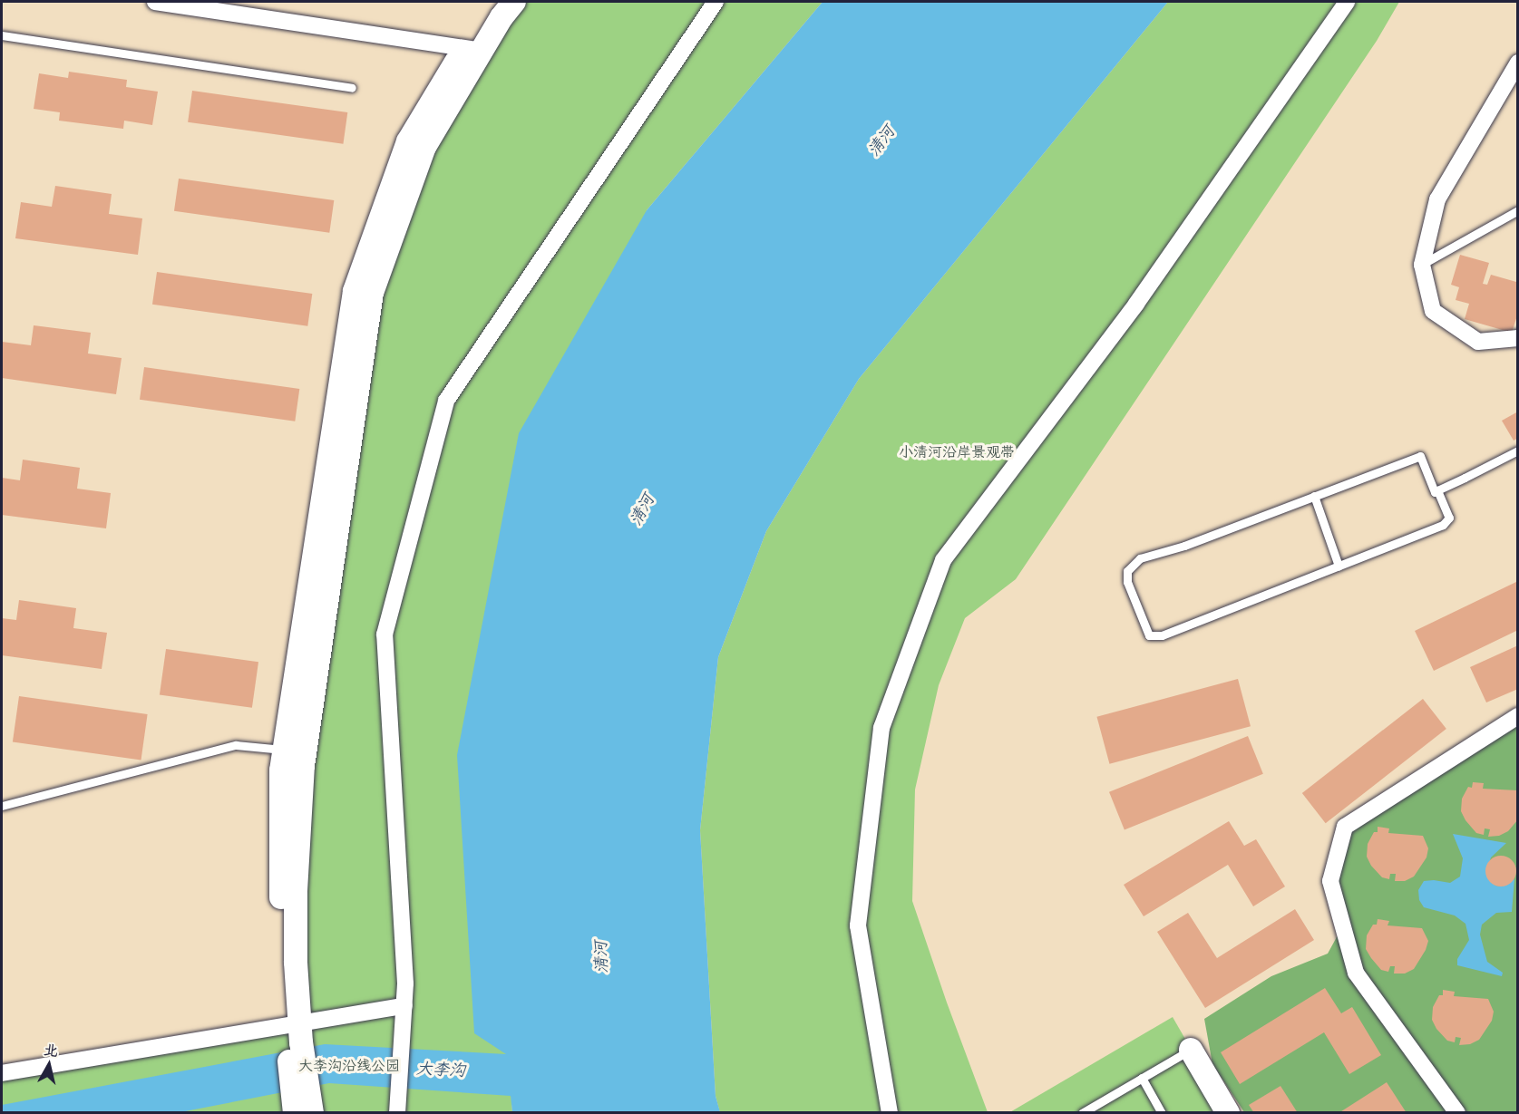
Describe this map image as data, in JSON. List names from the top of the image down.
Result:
{
  "water": ["清河", "大李沟"],
  "parks": ["小清河沿岸景观带", "大李沟沿线公园"],
  "north": "top"
}
